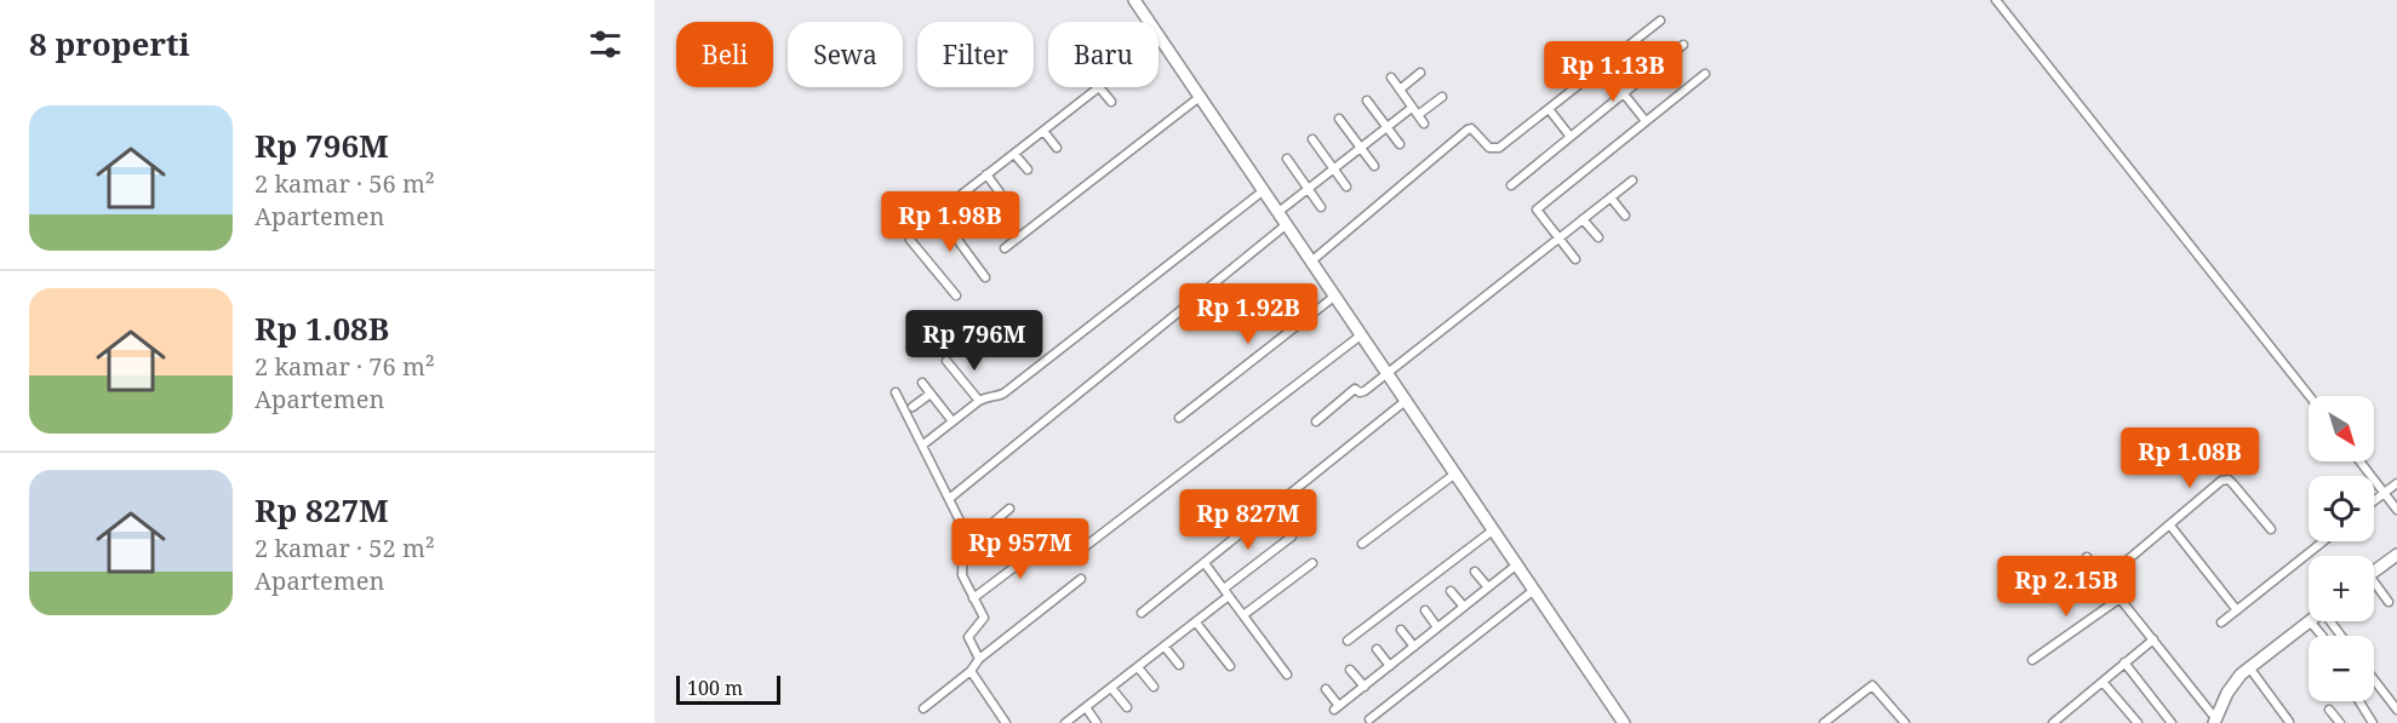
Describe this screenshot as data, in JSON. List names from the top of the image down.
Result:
{
  "scale_bar": "100 m",
  "north": "bottom right",
  "page": {
    "heading": "8 properti",
    "chip": [
      "Beli",
      "Sewa",
      "Filter",
      "Baru"
    ],
    "price": [
      "Rp 1.13B",
      "Rp 1.98B",
      "Rp 1.92B",
      "Rp 796M",
      "Rp 1.08B",
      "Rp 827M",
      "Rp 957M",
      "Rp 2.15B"
    ],
    "list": [
      {
        "name": "Rp 796M",
        "note": "2 kamar · 56 m² · Apartemen"
      },
      {
        "name": "Rp 1.08B",
        "note": "2 kamar · 76 m² · Apartemen"
      },
      {
        "name": "Rp 827M",
        "note": "2 kamar · 52 m² · Apartemen"
      }
    ],
    "map_buttons": ["+", "−"],
    "scale": "100 m"
  }
}
